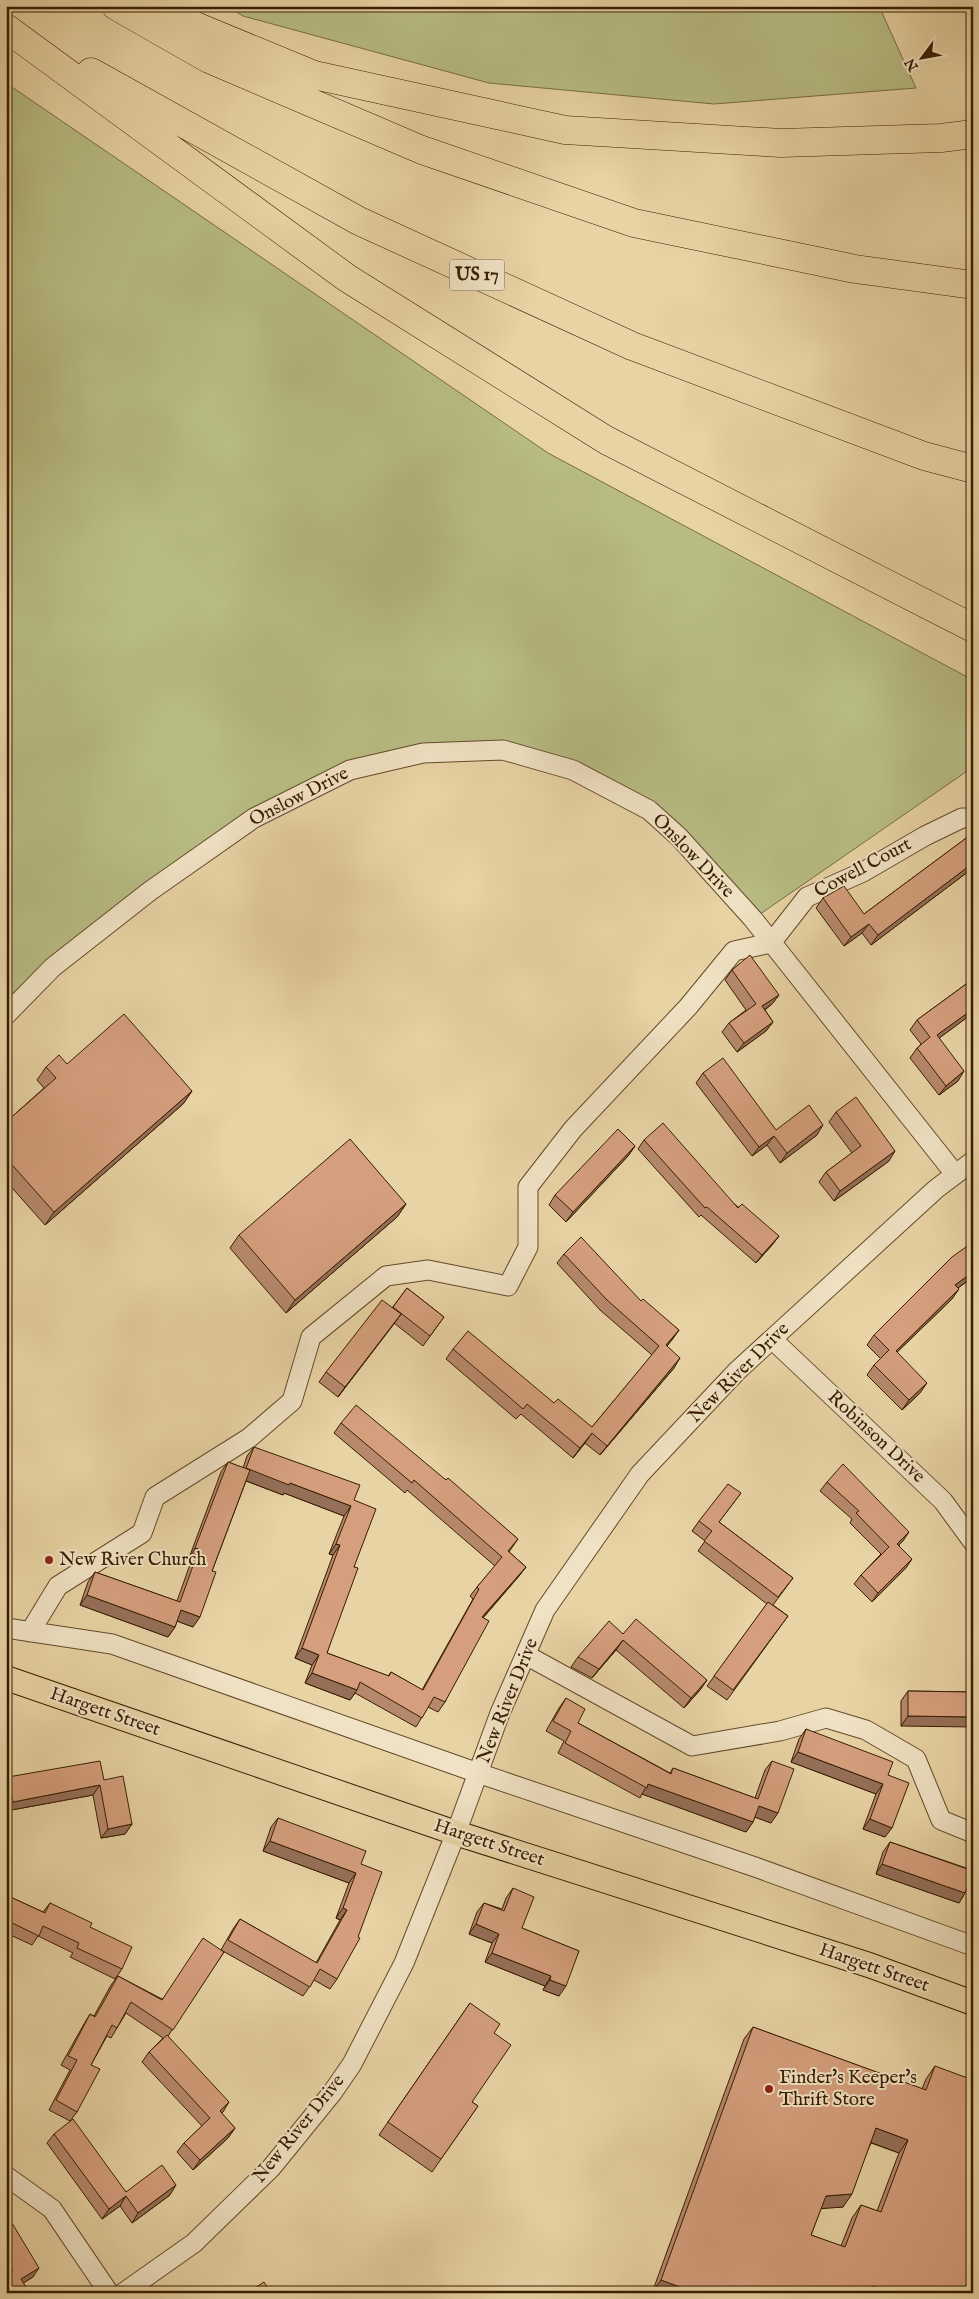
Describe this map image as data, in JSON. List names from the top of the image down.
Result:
{
  "streets": {
    "highway": ["US 17"],
    "main road": ["Hargett Street"],
    "street": [
      "Onslow Drive",
      "Cowell Court",
      "New River Drive",
      "Robinson Drive"
    ]
  },
  "crossings": [
    ["Onslow Drive", "Cowell Court"],
    ["Onslow Drive", "New River Drive"],
    ["New River Drive", "Robinson Drive"],
    ["New River Drive", "Hargett Street"]
  ],
  "places": ["New River Church", "Finder's Keeper's Thrift Store"],
  "north": "bottom left"
}
